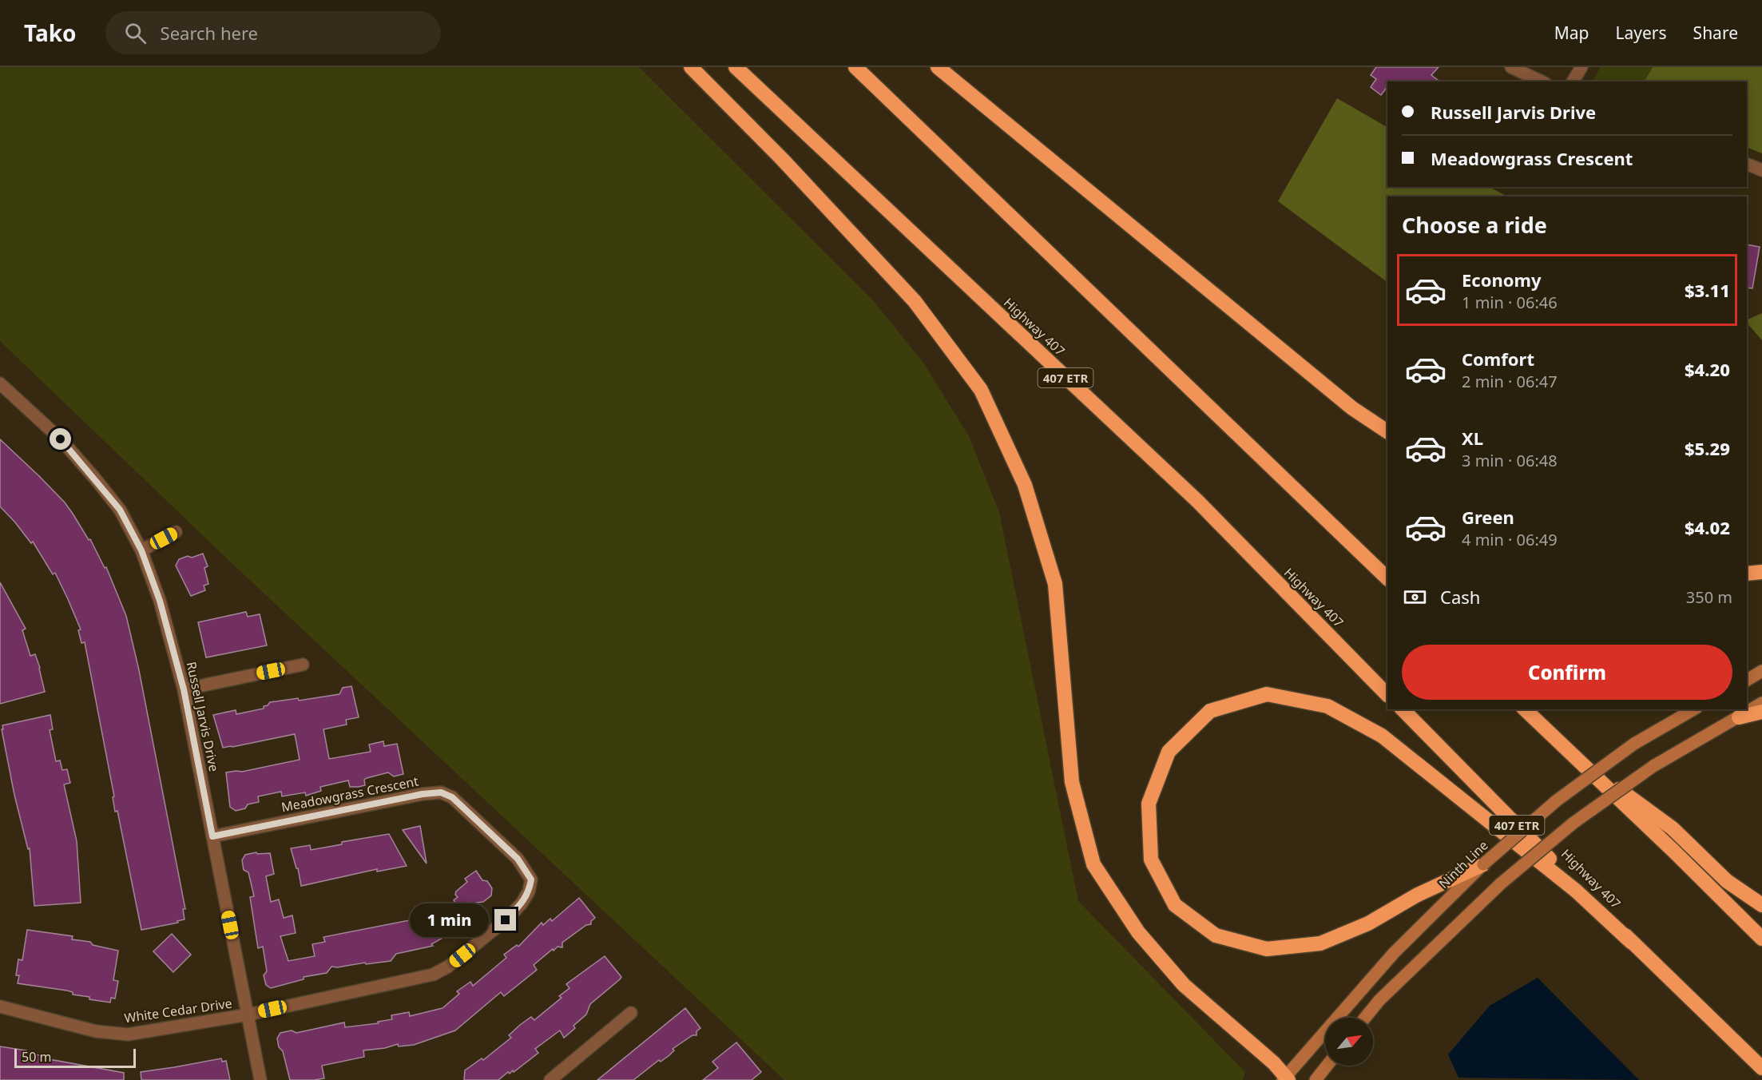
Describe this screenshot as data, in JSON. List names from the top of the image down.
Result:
{
  "streets": {
    "highway": ["Highway 407", "407 ETR"],
    "main road": ["Ninth Line"],
    "street": ["Russell Jarvis Drive", "Meadowgrass Crescent", "White Cedar Drive"]
  },
  "crossings": [
    ["Russell Jarvis Drive", "Meadowgrass Crescent"],
    ["Russell Jarvis Drive", "White Cedar Drive"],
    ["Meadowgrass Crescent", "White Cedar Drive"]
  ],
  "scale_bar": "50 m",
  "north": "top right",
  "page": {
    "header": "Tako",
    "search": "Search here",
    "nav": ["Map", "Layers", "Share"],
    "banner": ["Russell Jarvis Drive", "Meadowgrass Crescent"],
    "heading": "Choose a ride",
    "list": [
      {
        "name": "Economy",
        "note": "1 min · 06:46",
        "value": "$3.11"
      },
      {
        "name": "Comfort",
        "note": "2 min · 06:47",
        "value": "$4.20"
      },
      {
        "name": "XL",
        "note": "3 min · 06:48",
        "value": "$5.29"
      },
      {
        "name": "Green",
        "note": "4 min · 06:49",
        "value": "$4.02"
      }
    ],
    "pay": ["Cash", "350 m"],
    "buttons": "Confirm",
    "bubble": "1 min",
    "scale": "50 m"
  }
}
